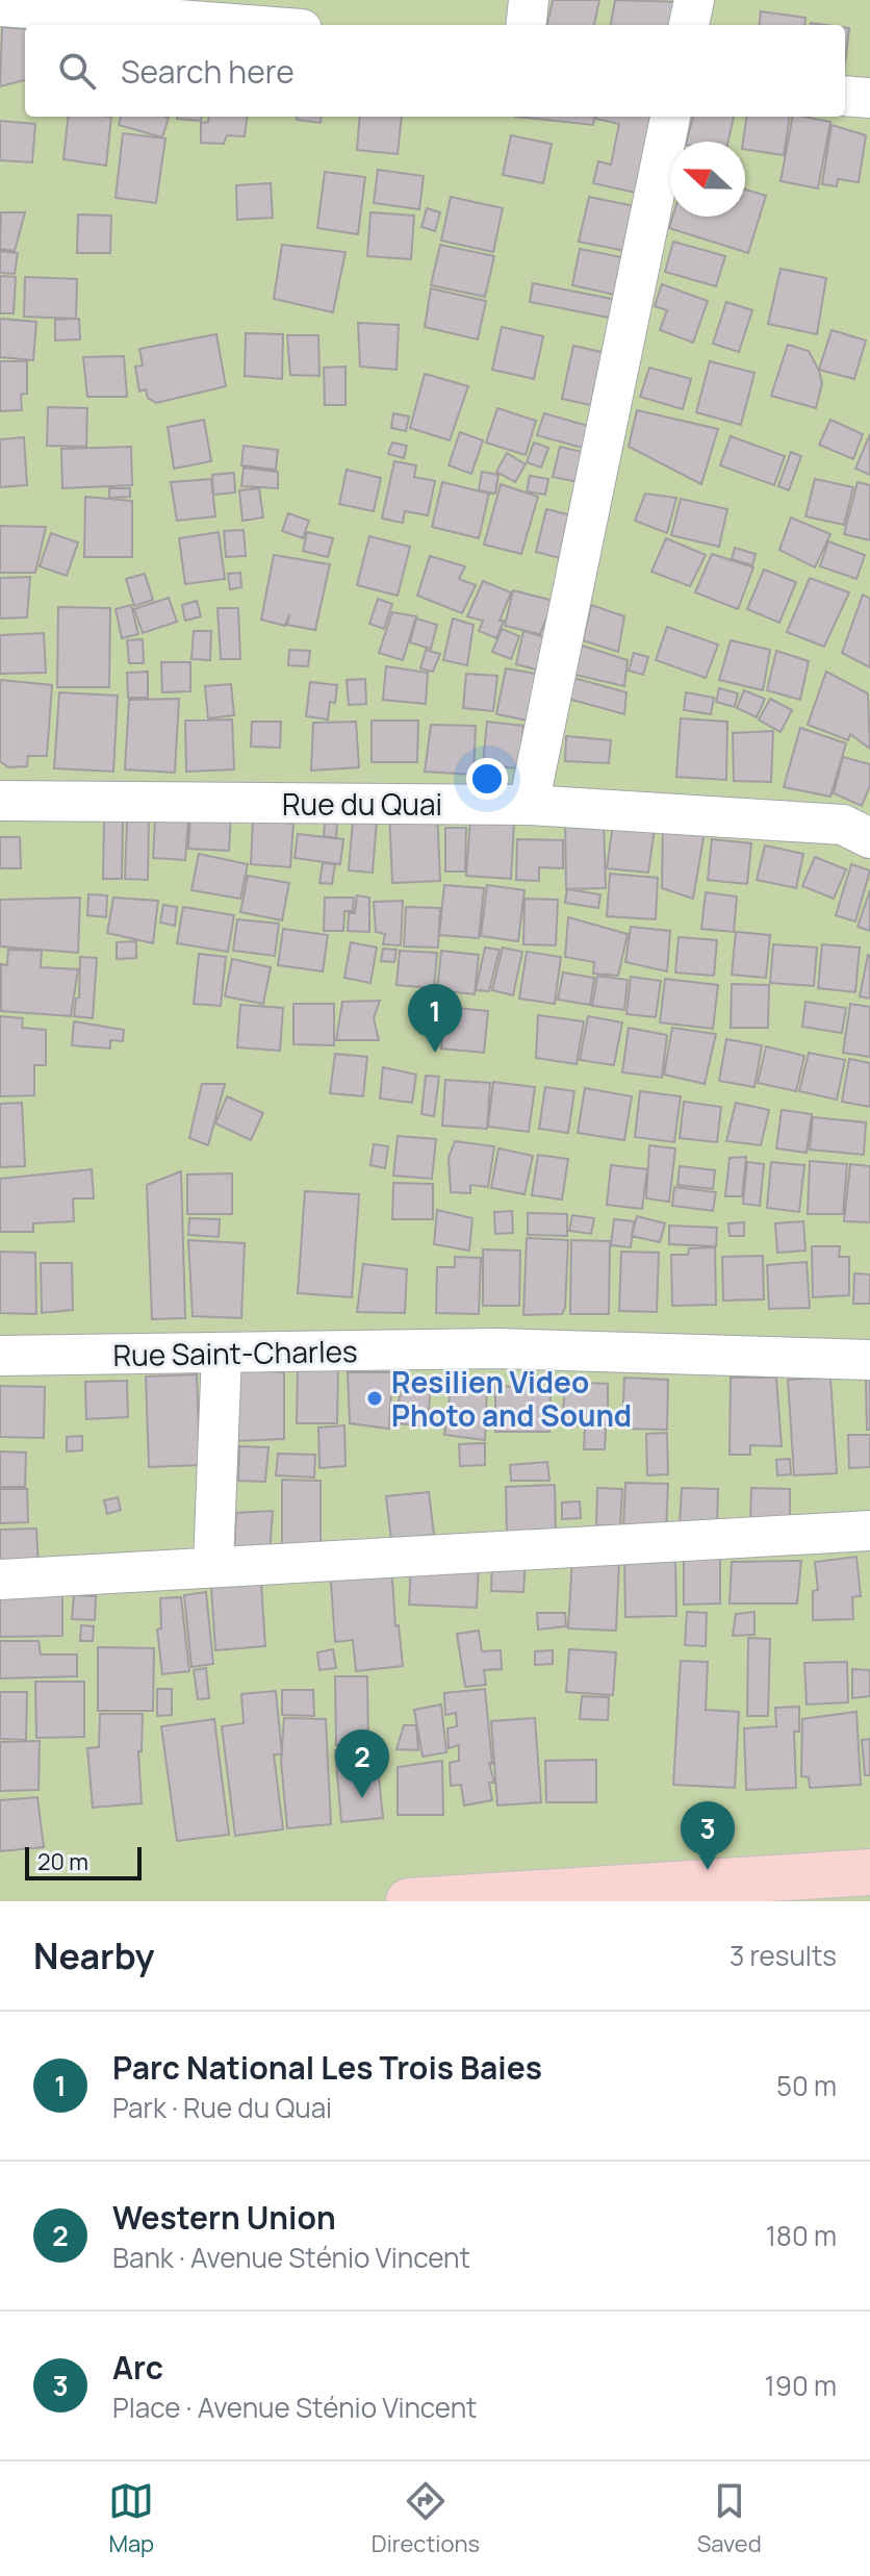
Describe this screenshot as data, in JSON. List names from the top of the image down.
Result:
{
  "streets": {
    "street": ["Rue du Quai", "Rue Saint-Charles"]
  },
  "places": ["Resilien Video Photo and Sound"],
  "scale_bar": "20 m",
  "north": "left",
  "page": {
    "search": "Search here",
    "pins": ["1", "2", "3"],
    "scale": "20 m",
    "heading": ["Nearby", "3 results"],
    "list": [
      {
        "mark": "1",
        "name": "Parc National Les Trois Baies",
        "note": "Park · Rue du Quai",
        "value": "50 m"
      },
      {
        "mark": "2",
        "name": "Western Union",
        "note": "Bank · Avenue Sténio Vincent",
        "value": "180 m"
      },
      {
        "mark": "3",
        "name": "Arc",
        "note": "Place · Avenue Sténio Vincent",
        "value": "190 m"
      }
    ],
    "nav": ["Map", "Directions", "Saved"]
  }
}
